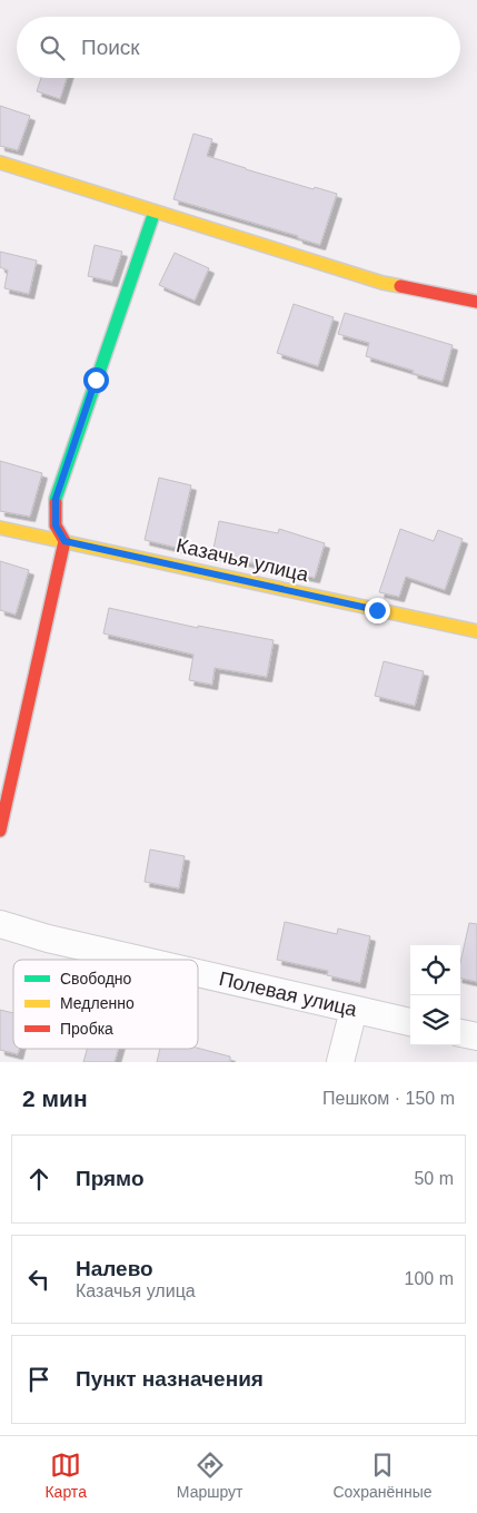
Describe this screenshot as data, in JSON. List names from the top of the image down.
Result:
{
  "streets": {
    "street": ["Казачья улица", "Полевая улица"]
  },
  "legend": ["Свободно", "Медленно", "Пробка"],
  "page": {
    "search": "Поиск",
    "heading": ["2 мин", "Пешком · 150 m"],
    "list": [
      ["Прямо", "50 m"],
      ["Налево", "Казачья улица", "100 m"],
      "Пункт назначения"
    ],
    "nav": ["Карта", "Маршрут", "Сохранённые"]
  }
}
